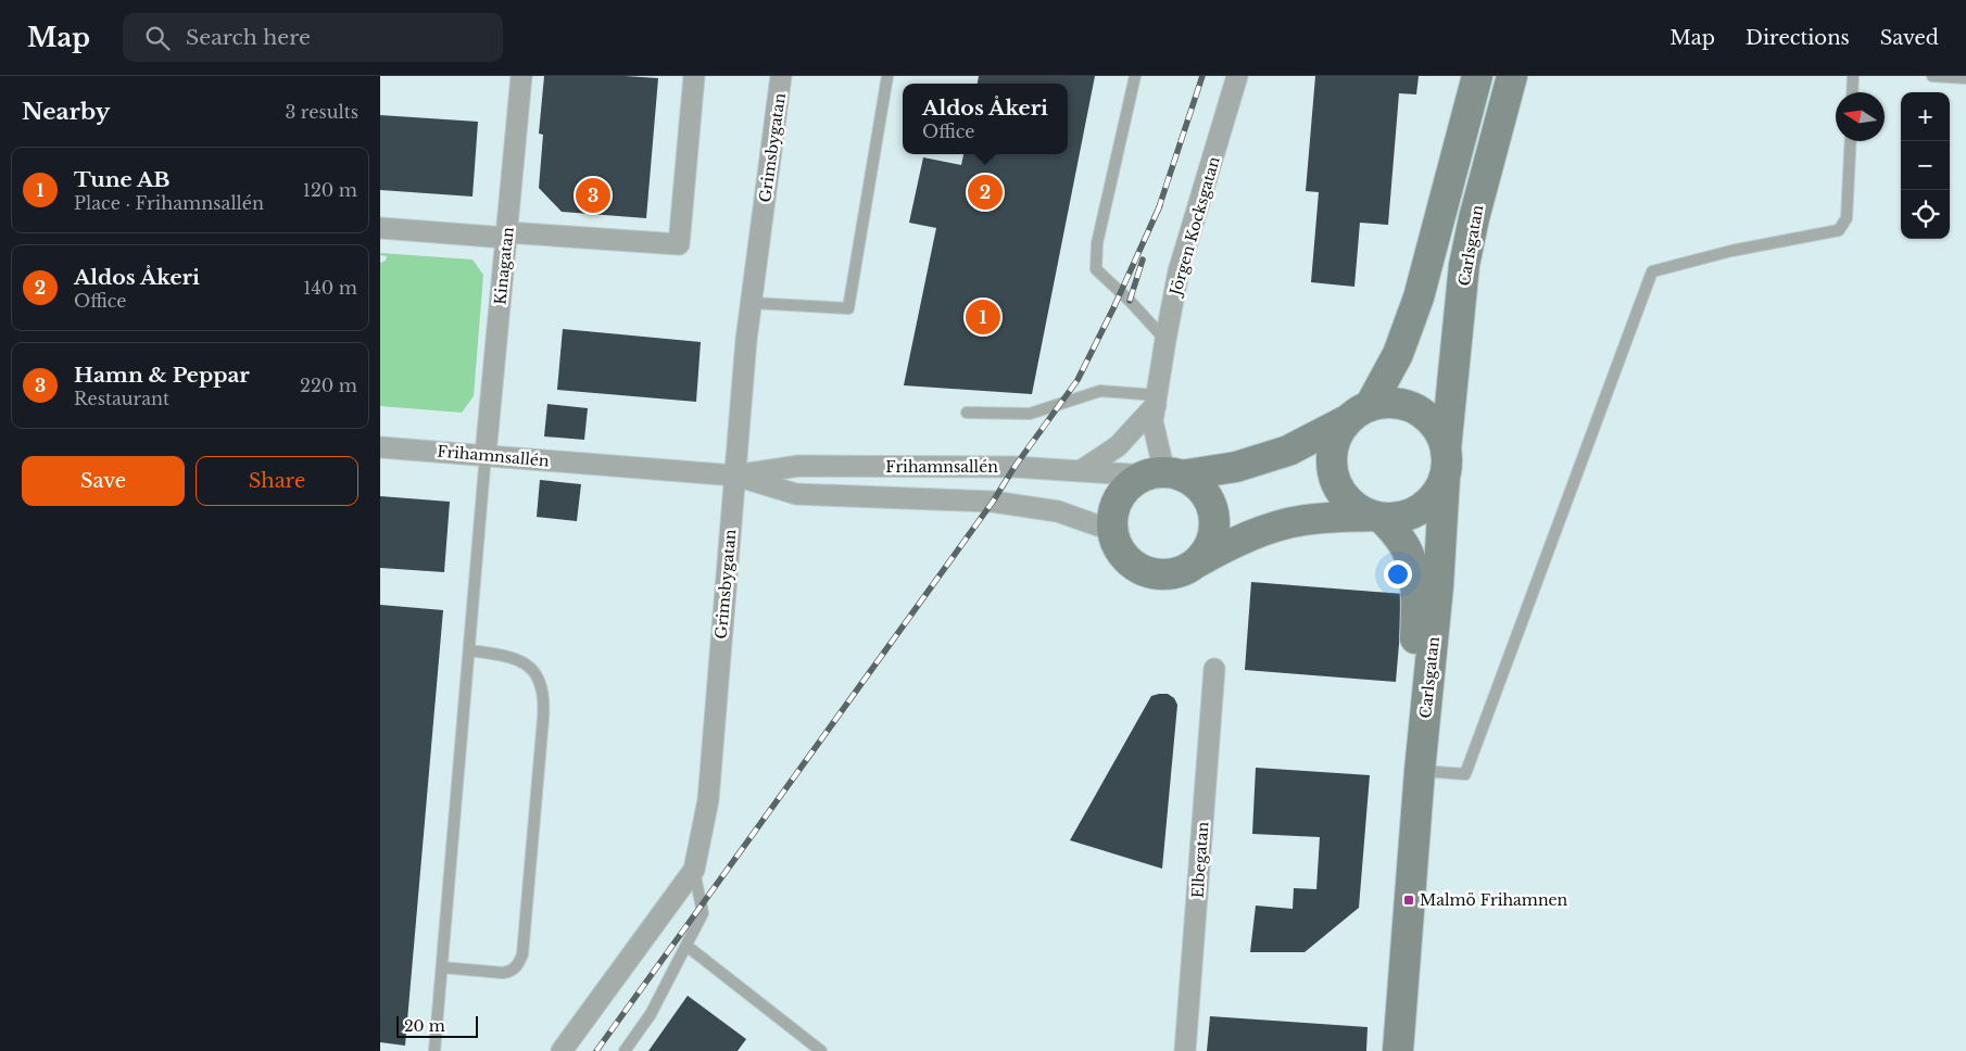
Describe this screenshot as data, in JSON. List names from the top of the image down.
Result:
{
  "streets": {
    "street": [
      "Grimsbygatan",
      "Jörgen Kocksgatan",
      "Carlsgatan",
      "Kinagatan",
      "Frihamnsallén",
      "Elbegatan"
    ]
  },
  "crossings": [
    ["Grimsbygatan", "Frihamnsallén"],
    ["Jörgen Kocksgatan", "Frihamnsallén"],
    ["Carlsgatan", "Frihamnsallén"],
    ["Kinagatan", "Frihamnsallén"]
  ],
  "places": {
    "transit": ["Malmö Frihamnen"]
  },
  "scale_bar": "20 m",
  "north": "left",
  "page": {
    "header": "Map",
    "search": "Search here",
    "nav": ["Map", "Directions", "Saved"],
    "heading": ["Nearby", "3 results"],
    "popup": ["Aldos Åkeri", "Office"],
    "map_buttons": ["+", "−"],
    "list": [
      {
        "mark": "1",
        "name": "Tune AB",
        "note": "Place · Frihamnsallén",
        "value": "120 m"
      },
      {
        "mark": "2",
        "name": "Aldos Åkeri",
        "note": "Office",
        "value": "140 m"
      },
      {
        "mark": "3",
        "name": "Hamn & Peppar",
        "note": "Restaurant",
        "value": "220 m"
      }
    ],
    "pins": ["2", "3", "1"],
    "buttons": ["Save", "Share"],
    "scale": "20 m"
  }
}
